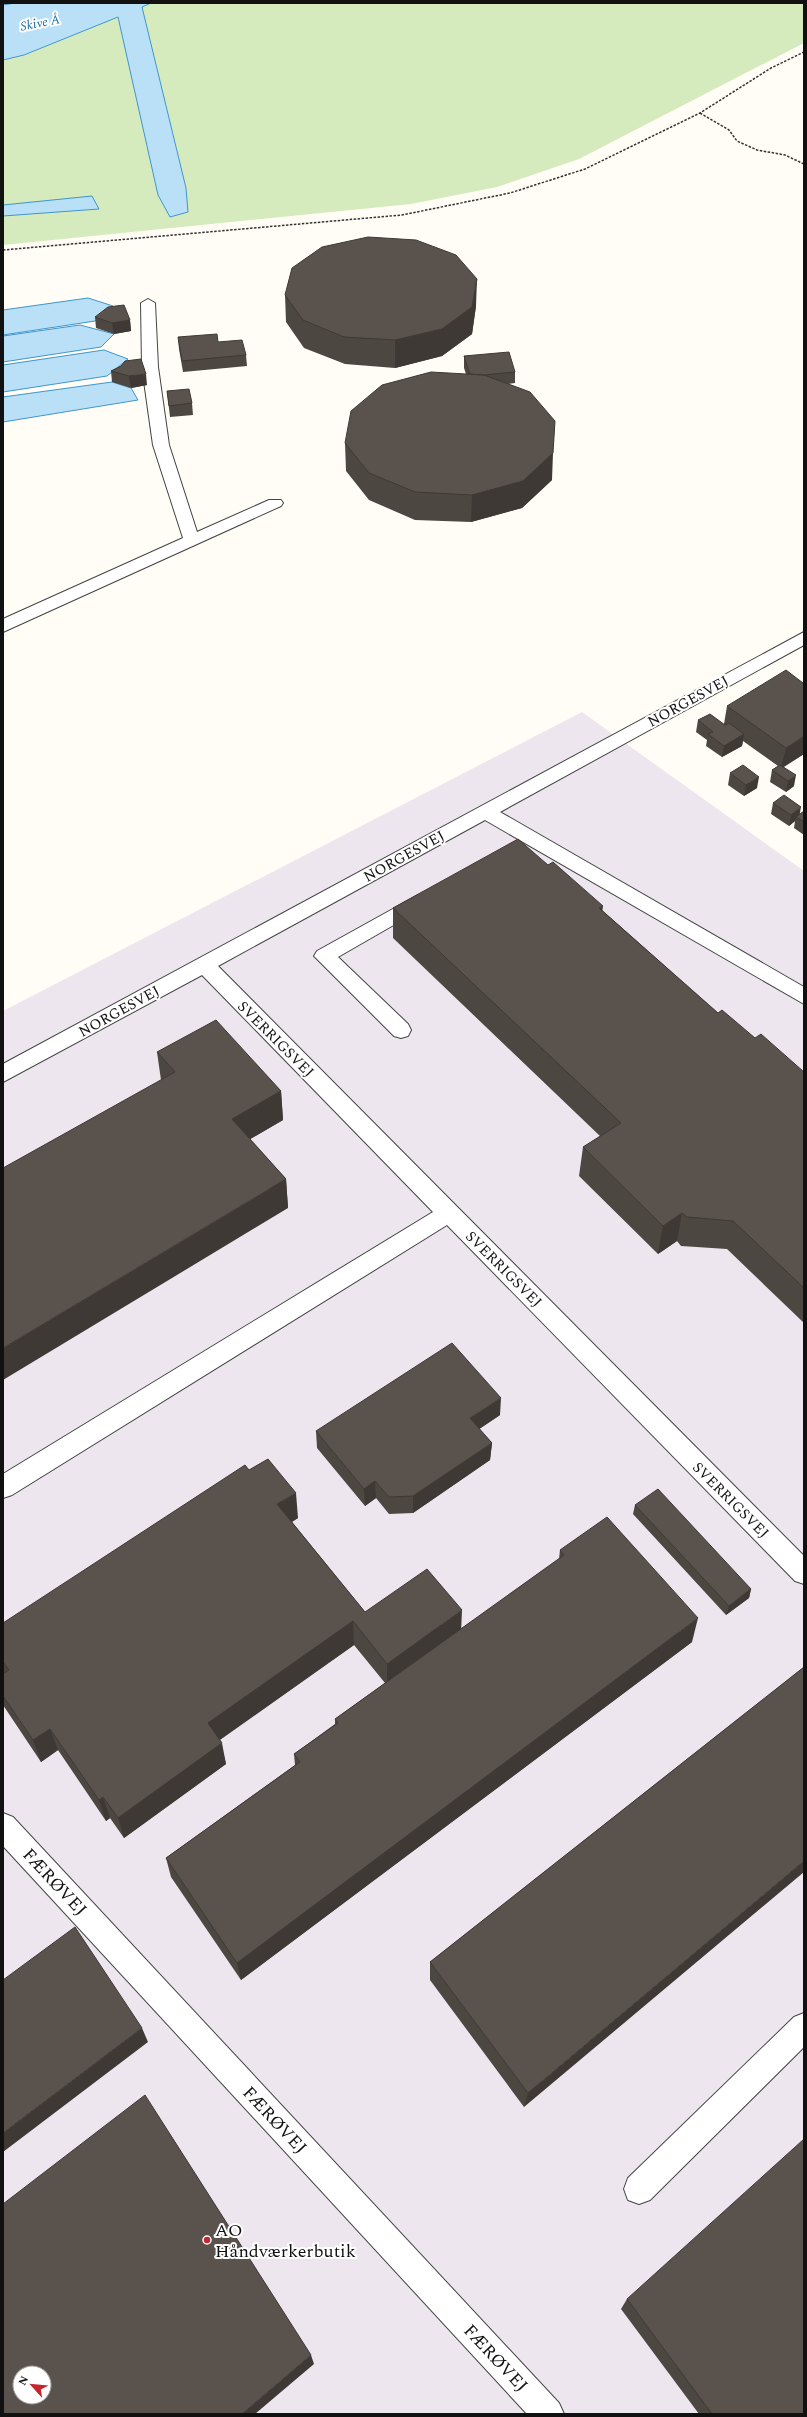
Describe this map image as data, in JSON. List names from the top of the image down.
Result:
{
  "streets": {
    "street": ["NORGESVEJ", "SVERRIGSVEJ", "FÆRØVEJ"]
  },
  "crossings": [
    ["NORGESVEJ", "SVERRIGSVEJ"]
  ],
  "water": ["Skive Å"],
  "places": ["AO Håndværkerbutik"],
  "north": "top left"
}
